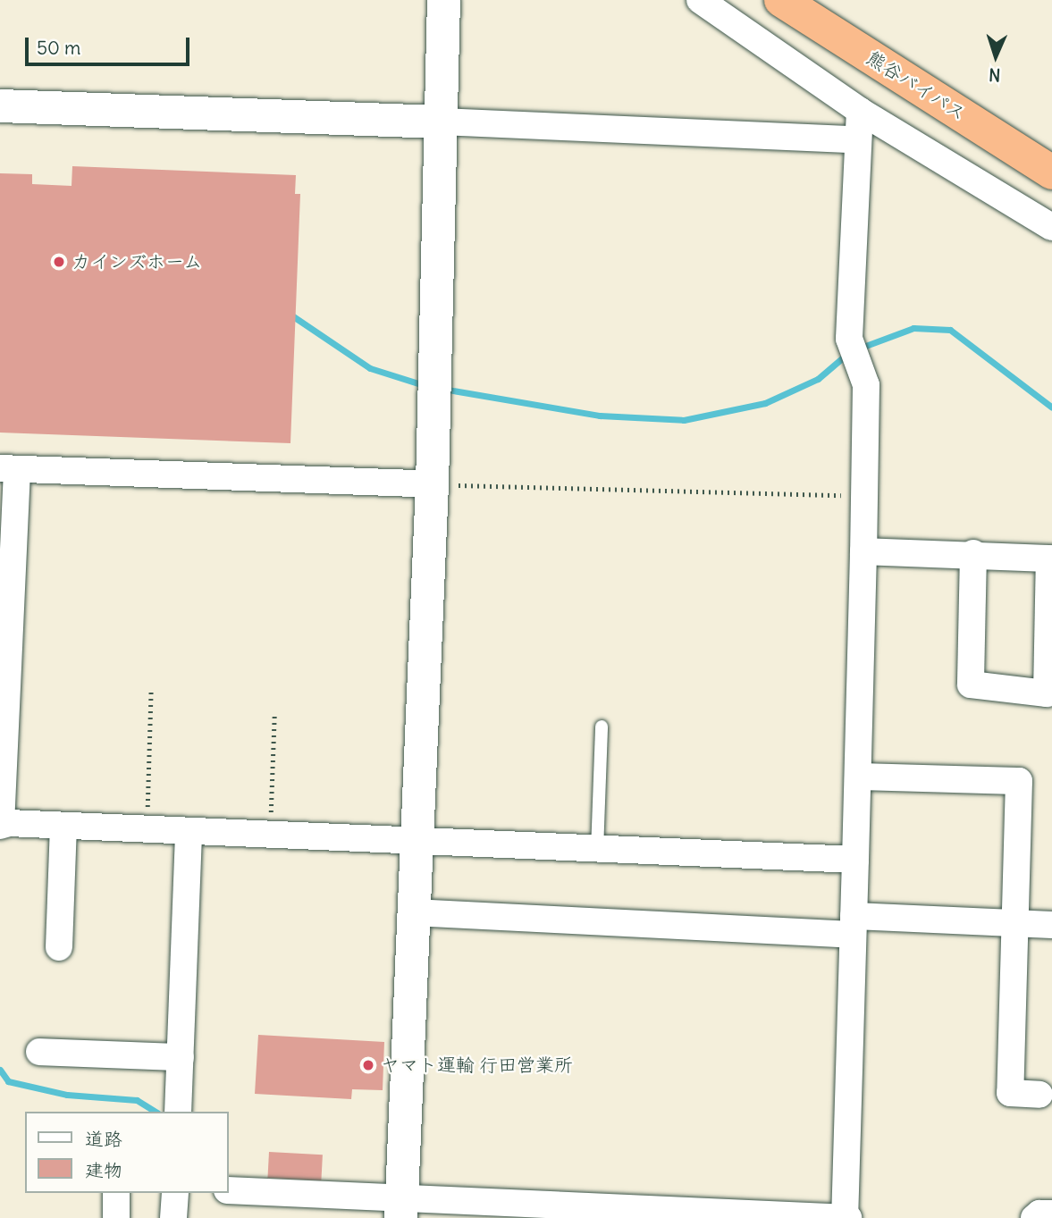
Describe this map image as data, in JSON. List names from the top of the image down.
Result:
{
  "streets": {
    "highway": ["熊谷バイパス"]
  },
  "places": ["カインズホーム", "ヤマト運輸 行田営業所"],
  "legend": ["道路", "建物"],
  "scale_bar": "50 m",
  "north": "bottom"
}
